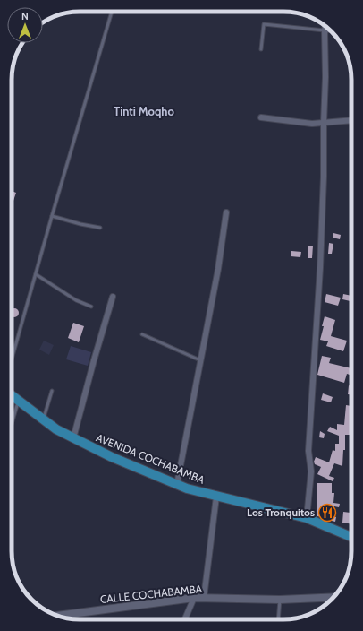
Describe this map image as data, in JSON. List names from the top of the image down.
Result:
{
  "streets": {
    "main road": ["AVENIDA COCHABAMBA"],
    "street": ["CALLE COCHABAMBA"]
  },
  "districts": ["Tinti Moqho"],
  "places": {
    "restaurant": ["Los Tronquitos"]
  },
  "north": "top"
}
